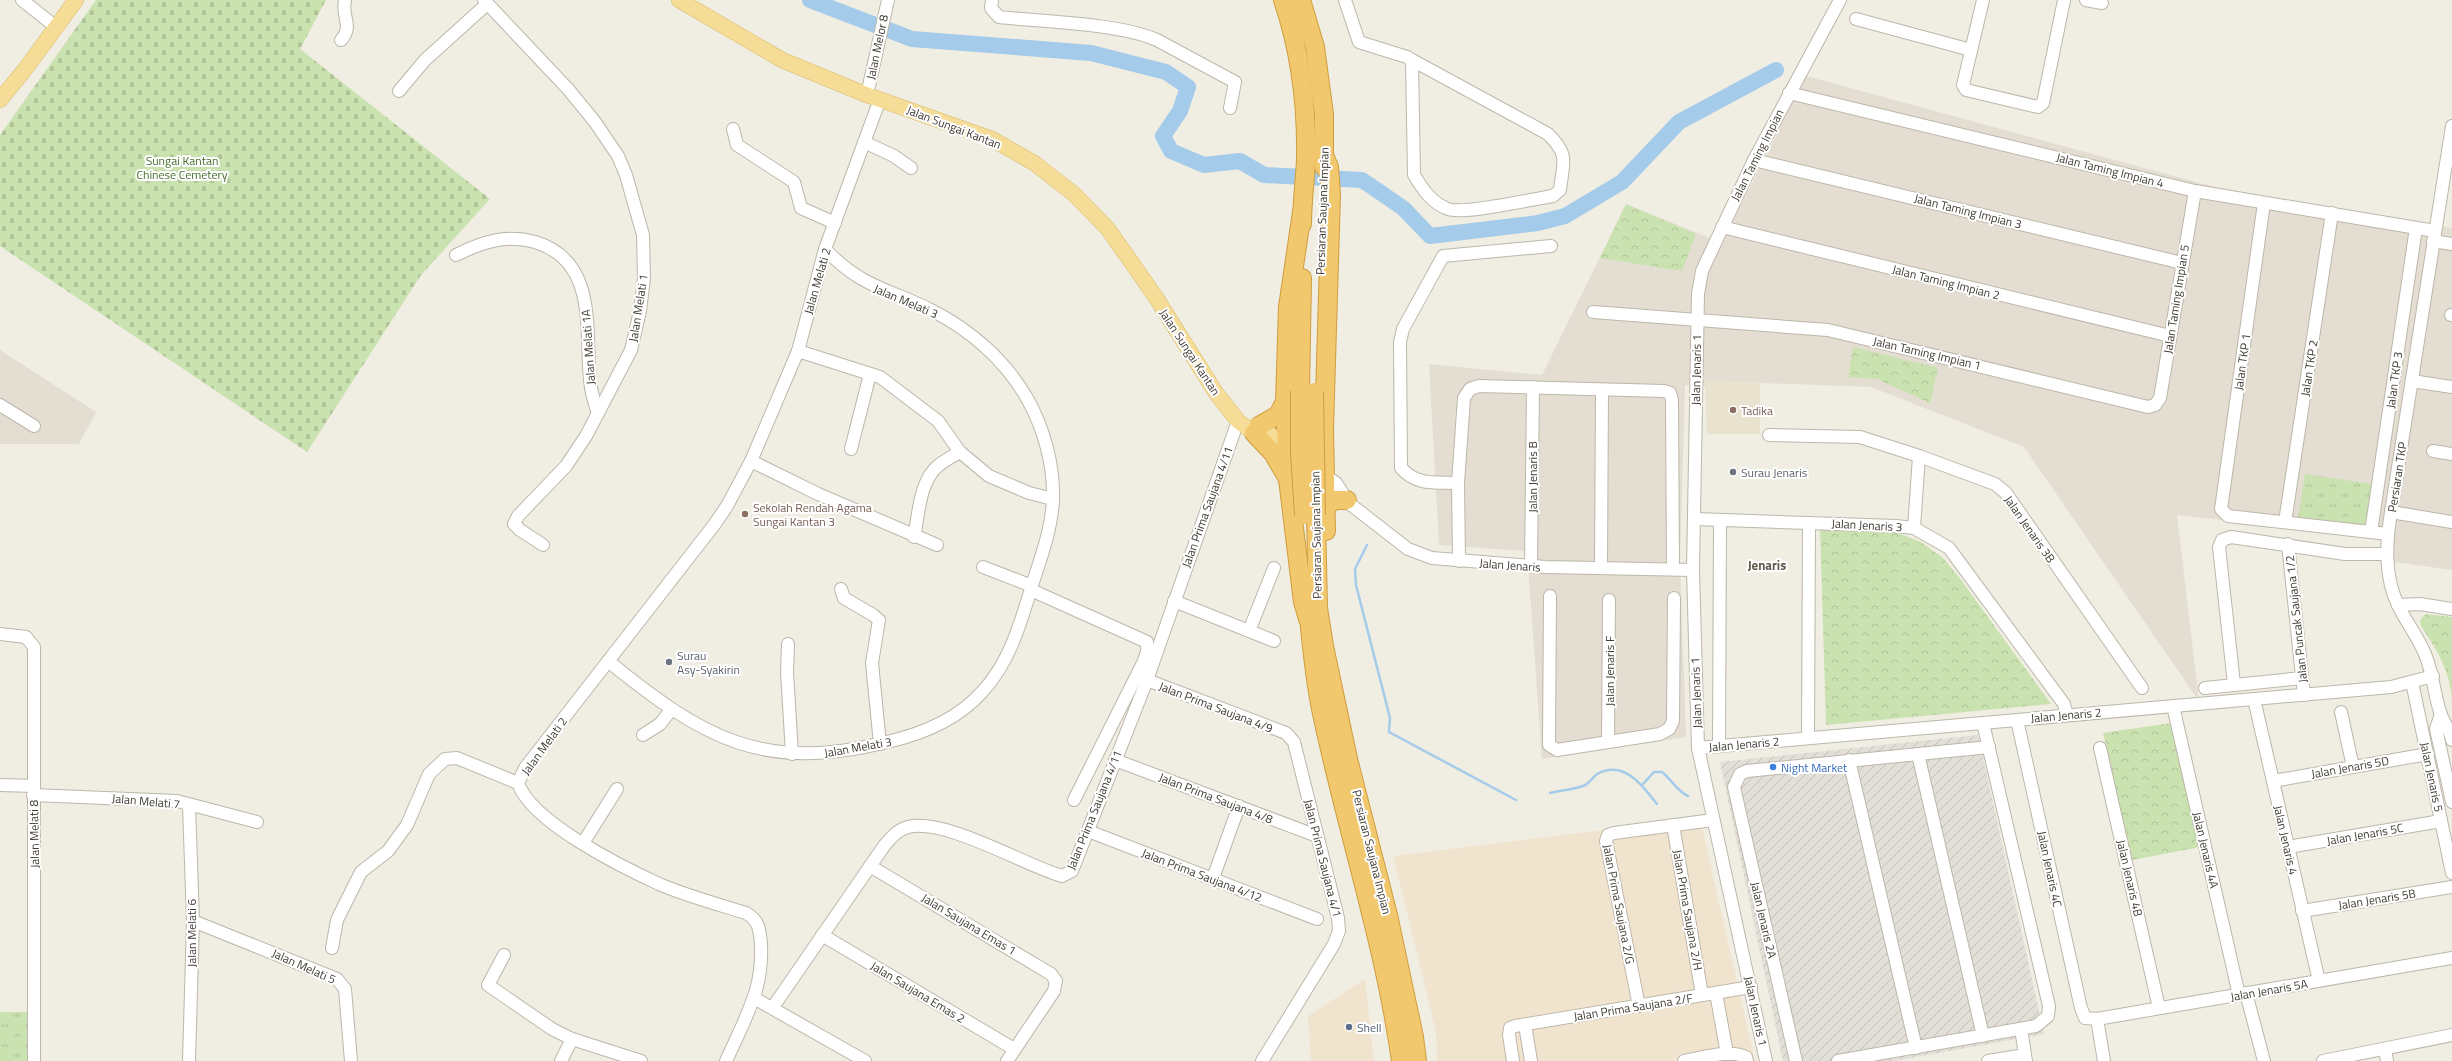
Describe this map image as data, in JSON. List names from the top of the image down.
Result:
{
  "streets": {
    "highway": ["Persiaran Saujana Impian"],
    "main road": ["Jalan Sungai Kantan"],
    "street": [
      "Jalan Melor 8",
      "Jalan Taming Impian",
      "Jalan Taming Impian 4",
      "Jalan Taming Impian 3",
      "Jalan Melati 2",
      "Jalan Taming Impian 2",
      "Jalan Taming Impian 5",
      "Jalan Melati 3",
      "Jalan Melati 1",
      "Jalan Melati 1A",
      "Jalan Taming Impian 1",
      "Jalan TKP 1",
      "Jalan TKP 2",
      "Jalan Jenaris 1",
      "Jalan TKP 3",
      "Jalan Jenaris B",
      "Persiaran TKP",
      "Jalan Prima Saujana 4/11",
      "Jalan Jenaris 3",
      "Jalan Jenaris 3B",
      "Jalan Jenaris",
      "Jalan Puncak Saujana 1/2",
      "Jalan Jenaris F",
      "Jalan Prima Saujana 4/9",
      "Jalan Jenaris 2",
      "Jalan Jenaris 5D",
      "Jalan Jenaris 5",
      "Jalan Prima Saujana 4/8",
      "Jalan Melati 7",
      "Jalan Melati 8",
      "Jalan Jenaris 5C",
      "Jalan Jenaris 4",
      "Jalan Jenaris 4A",
      "Jalan Prima Saujana 4/1",
      "Jalan Jenaris 4C",
      "Jalan Prima Saujana 4/12",
      "Jalan Jenaris 4B",
      "Jalan Jenaris 5B",
      "Jalan Prima Saujana 2/G",
      "Jalan Prima Saujana 2/H",
      "Jalan Jenaris 2A",
      "Jalan Saujana Emas 1",
      "Jalan Melati 6",
      "Jalan Melati 5",
      "Jalan Jenaris 5A",
      "Jalan Saujana Emas 2",
      "Jalan Prima Saujana 2/F"
    ]
  },
  "crossings": [
    ["Jalan Melor 8", "Jalan Sungai Kantan"],
    ["Jalan Melor 8", "Jalan Melati 2"],
    ["Jalan Sungai Kantan", "Jalan Melati 2"],
    ["Jalan Sungai Kantan", "Jalan Prima Saujana 4/11"],
    ["Jalan Sungai Kantan", "Jalan Jenaris"],
    ["Jalan Taming Impian", "Jalan Taming Impian 4"],
    ["Jalan Taming Impian", "Jalan Taming Impian 3"],
    ["Jalan Taming Impian", "Jalan Taming Impian 2"],
    ["Jalan Taming Impian", "Jalan Taming Impian 1"],
    ["Jalan Taming Impian", "Jalan Jenaris 1"],
    ["Jalan Taming Impian 4", "Jalan Taming Impian 5"],
    ["Jalan Taming Impian 4", "Jalan TKP 1"],
    ["Jalan Taming Impian 4", "Jalan TKP 2"],
    ["Jalan Taming Impian 4", "Jalan TKP 3"],
    ["Jalan Taming Impian 4", "Persiaran TKP"],
    ["Jalan Taming Impian 3", "Jalan Taming Impian 5"],
    ["Jalan Melati 2", "Jalan Melati 3"],
    ["Jalan Taming Impian 2", "Jalan Taming Impian 5"],
    ["Jalan Taming Impian 5", "Jalan Taming Impian 1"],
    ["Jalan Melati 1", "Jalan Melati 1A"],
    ["Jalan Taming Impian 1", "Jalan Jenaris 1"],
    ["Jalan TKP 1", "Jalan TKP 2"],
    ["Jalan Jenaris 1", "Jalan Jenaris 3"],
    ["Jalan Jenaris 1", "Jalan Jenaris"],
    ["Jalan Jenaris 1", "Jalan Jenaris 2"],
    ["Jalan Jenaris 1", "Jalan Prima Saujana 2/G"],
    ["Jalan Jenaris 1", "Jalan Prima Saujana 2/F"],
    ["Jalan Jenaris B", "Jalan Jenaris"],
    ["Persiaran TKP", "Jalan Jenaris 2"],
    ["Jalan Prima Saujana 4/11", "Jalan Prima Saujana 4/9"],
    ["Jalan Prima Saujana 4/11", "Jalan Prima Saujana 4/8"],
    ["Jalan Prima Saujana 4/11", "Jalan Prima Saujana 4/12"],
    ["Jalan Prima Saujana 4/11", "Jalan Saujana Emas 1"],
    ["Jalan Prima Saujana 4/11", "Jalan Saujana Emas 2"],
    ["Jalan Jenaris 3", "Jalan Jenaris 2"],
    ["Jalan Puncak Saujana 1/2", "Jalan Jenaris 2"],
    ["Jalan Prima Saujana 4/9", "Jalan Prima Saujana 4/1"],
    ["Jalan Jenaris 2", "Jalan Jenaris 5"],
    ["Jalan Jenaris 2", "Jalan Jenaris 4"],
    ["Jalan Jenaris 2", "Jalan Jenaris 4A"],
    ["Jalan Jenaris 2", "Jalan Jenaris 4C"],
    ["Jalan Jenaris 5D", "Jalan Jenaris 5"],
    ["Jalan Jenaris 5D", "Jalan Jenaris 4"],
    ["Jalan Jenaris 5", "Jalan Jenaris 5C"],
    ["Jalan Prima Saujana 4/8", "Jalan Prima Saujana 4/1"],
    ["Jalan Melati 7", "Jalan Melati 8"],
    ["Jalan Melati 7", "Jalan Melati 6"],
    ["Jalan Jenaris 5C", "Jalan Jenaris 4"],
    ["Jalan Jenaris 4", "Jalan Jenaris 5B"],
    ["Jalan Jenaris 4", "Jalan Jenaris 5A"],
    ["Jalan Jenaris 4A", "Jalan Jenaris 5A"],
    ["Jalan Jenaris 4C", "Jalan Jenaris 5A"],
    ["Jalan Jenaris 4B", "Jalan Jenaris 5A"],
    ["Jalan Prima Saujana 2/G", "Jalan Prima Saujana 2/H"],
    ["Jalan Prima Saujana 2/G", "Jalan Prima Saujana 2/F"],
    ["Jalan Prima Saujana 2/H", "Jalan Prima Saujana 2/F"],
    ["Jalan Saujana Emas 1", "Jalan Saujana Emas 2"],
    ["Jalan Melati 6", "Jalan Melati 5"]
  ],
  "districts": ["Jenaris"],
  "parks": ["Sungai Kantan Chinese Cemetery"],
  "places": [
    "Tadika",
    "Surau Jenaris",
    "Sekolah Rendah Agama Sungai Kantan 3",
    "Surau Asy-Syakirin",
    "Night Market",
    "Shell"
  ]
}
